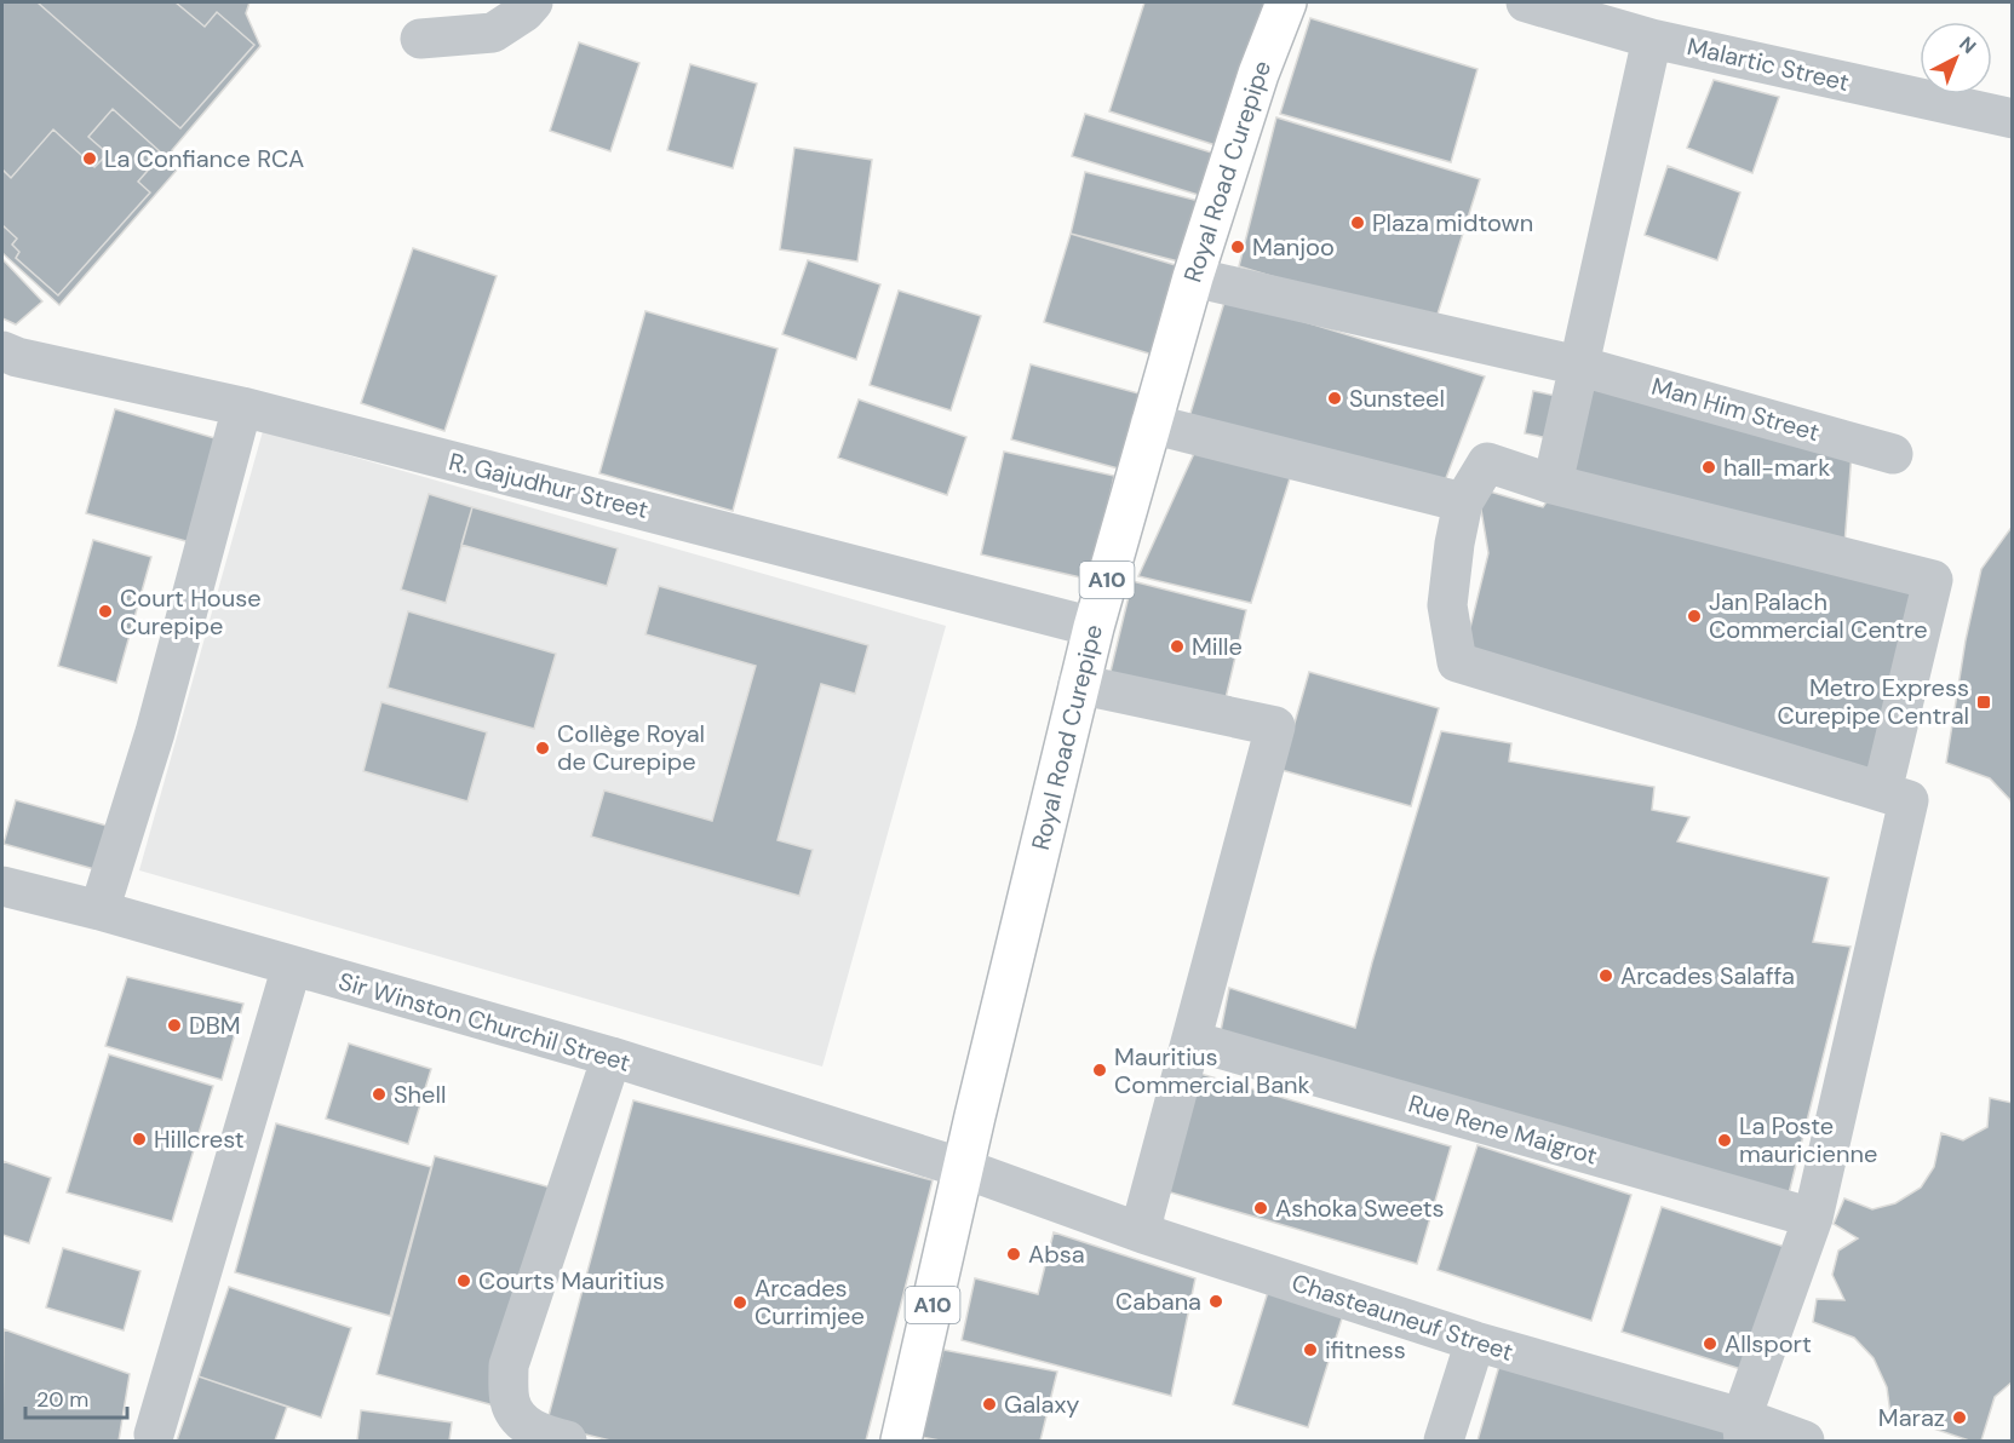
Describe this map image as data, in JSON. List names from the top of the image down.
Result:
{
  "streets": {
    "main road": ["Royal Road Curepipe", "A10"],
    "street": [
      "Malartic Street",
      "Man Him Street",
      "R. Gajudhur Street",
      "Sir Winston Churchil Street",
      "Rue Rene Maigrot",
      "Chasteauneuf Street"
    ]
  },
  "crossings": [
    ["Royal Road Curepipe", "Man Him Street"],
    ["Royal Road Curepipe", "R. Gajudhur Street"],
    ["Royal Road Curepipe", "Sir Winston Churchil Street"],
    ["Royal Road Curepipe", "Chasteauneuf Street"],
    ["Sir Winston Churchil Street", "Chasteauneuf Street"]
  ],
  "places": {
    "other": [
      "La Confiance RCA",
      "Plaza midtown",
      "Manjoo",
      "Sunsteel",
      "hall-mark",
      "Court House Curepipe",
      "Jan Palach Commercial Centre",
      "Mille",
      "Collège Royal de Curepipe",
      "Arcades Salaffa",
      "DBM",
      "Mauritius Commercial Bank",
      "Shell",
      "Hillcrest",
      "La Poste mauricienne",
      "Ashoka Sweets",
      "Absa",
      "Courts Mauritius",
      "Cabana",
      "Arcades Currimjee",
      "Allsport",
      "ifitness",
      "Galaxy",
      "Maraz"
    ],
    "transit": ["Metro Express Curepipe Central"]
  },
  "scale_bar": "20 m",
  "north": "top right"
}
